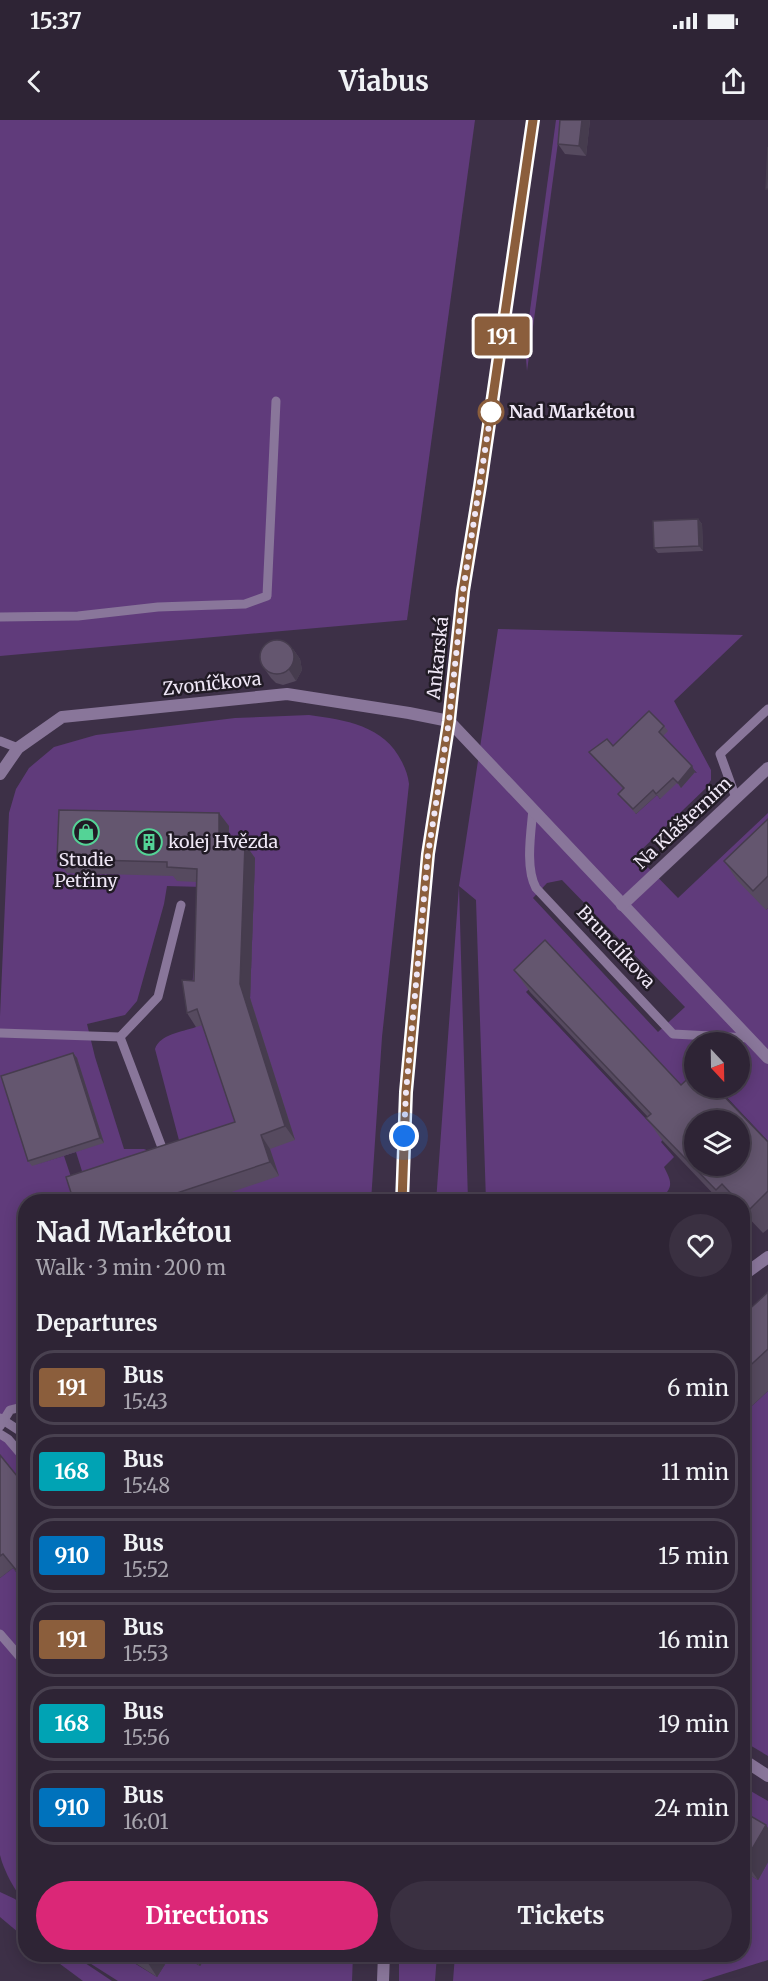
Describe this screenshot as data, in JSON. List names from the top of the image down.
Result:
{
  "streets": {
    "street": [
      "Ankarská",
      "Zvoníčkova",
      "Na Klášterním",
      "Brunclíkova"
    ]
  },
  "crossings": [
    ["Ankarská", "Zvoníčkova"],
    ["Ankarská", "Brunclíkova"],
    ["Zvoníčkova", "Brunclíkova"],
    ["Na Klášterním", "Brunclíkova"]
  ],
  "places": {
    "other": ["Nad Markétou"],
    "shop": ["Studie Petřiny"],
    "building": ["kolej Hvězda"]
  },
  "lines": ["bus line 191"],
  "north": "bottom",
  "page": {
    "status": "15:37",
    "header": "Viabus",
    "on_map": "191",
    "heading": [
      ["Nad Markétou", "Walk · 3 min · 200 m"],
      "Departures"
    ],
    "list": [
      {
        "mark": "191",
        "name": "Bus",
        "note": "15:43",
        "value": "6 min"
      },
      {
        "mark": "168",
        "name": "Bus",
        "note": "15:48",
        "value": "11 min"
      },
      {
        "mark": "910",
        "name": "Bus",
        "note": "15:52",
        "value": "15 min"
      },
      {
        "mark": "191",
        "name": "Bus",
        "note": "15:53",
        "value": "16 min"
      },
      {
        "mark": "168",
        "name": "Bus",
        "note": "15:56",
        "value": "19 min"
      },
      {
        "mark": "910",
        "name": "Bus",
        "note": "16:01",
        "value": "24 min"
      }
    ],
    "buttons": ["Directions", "Tickets"]
  }
}
